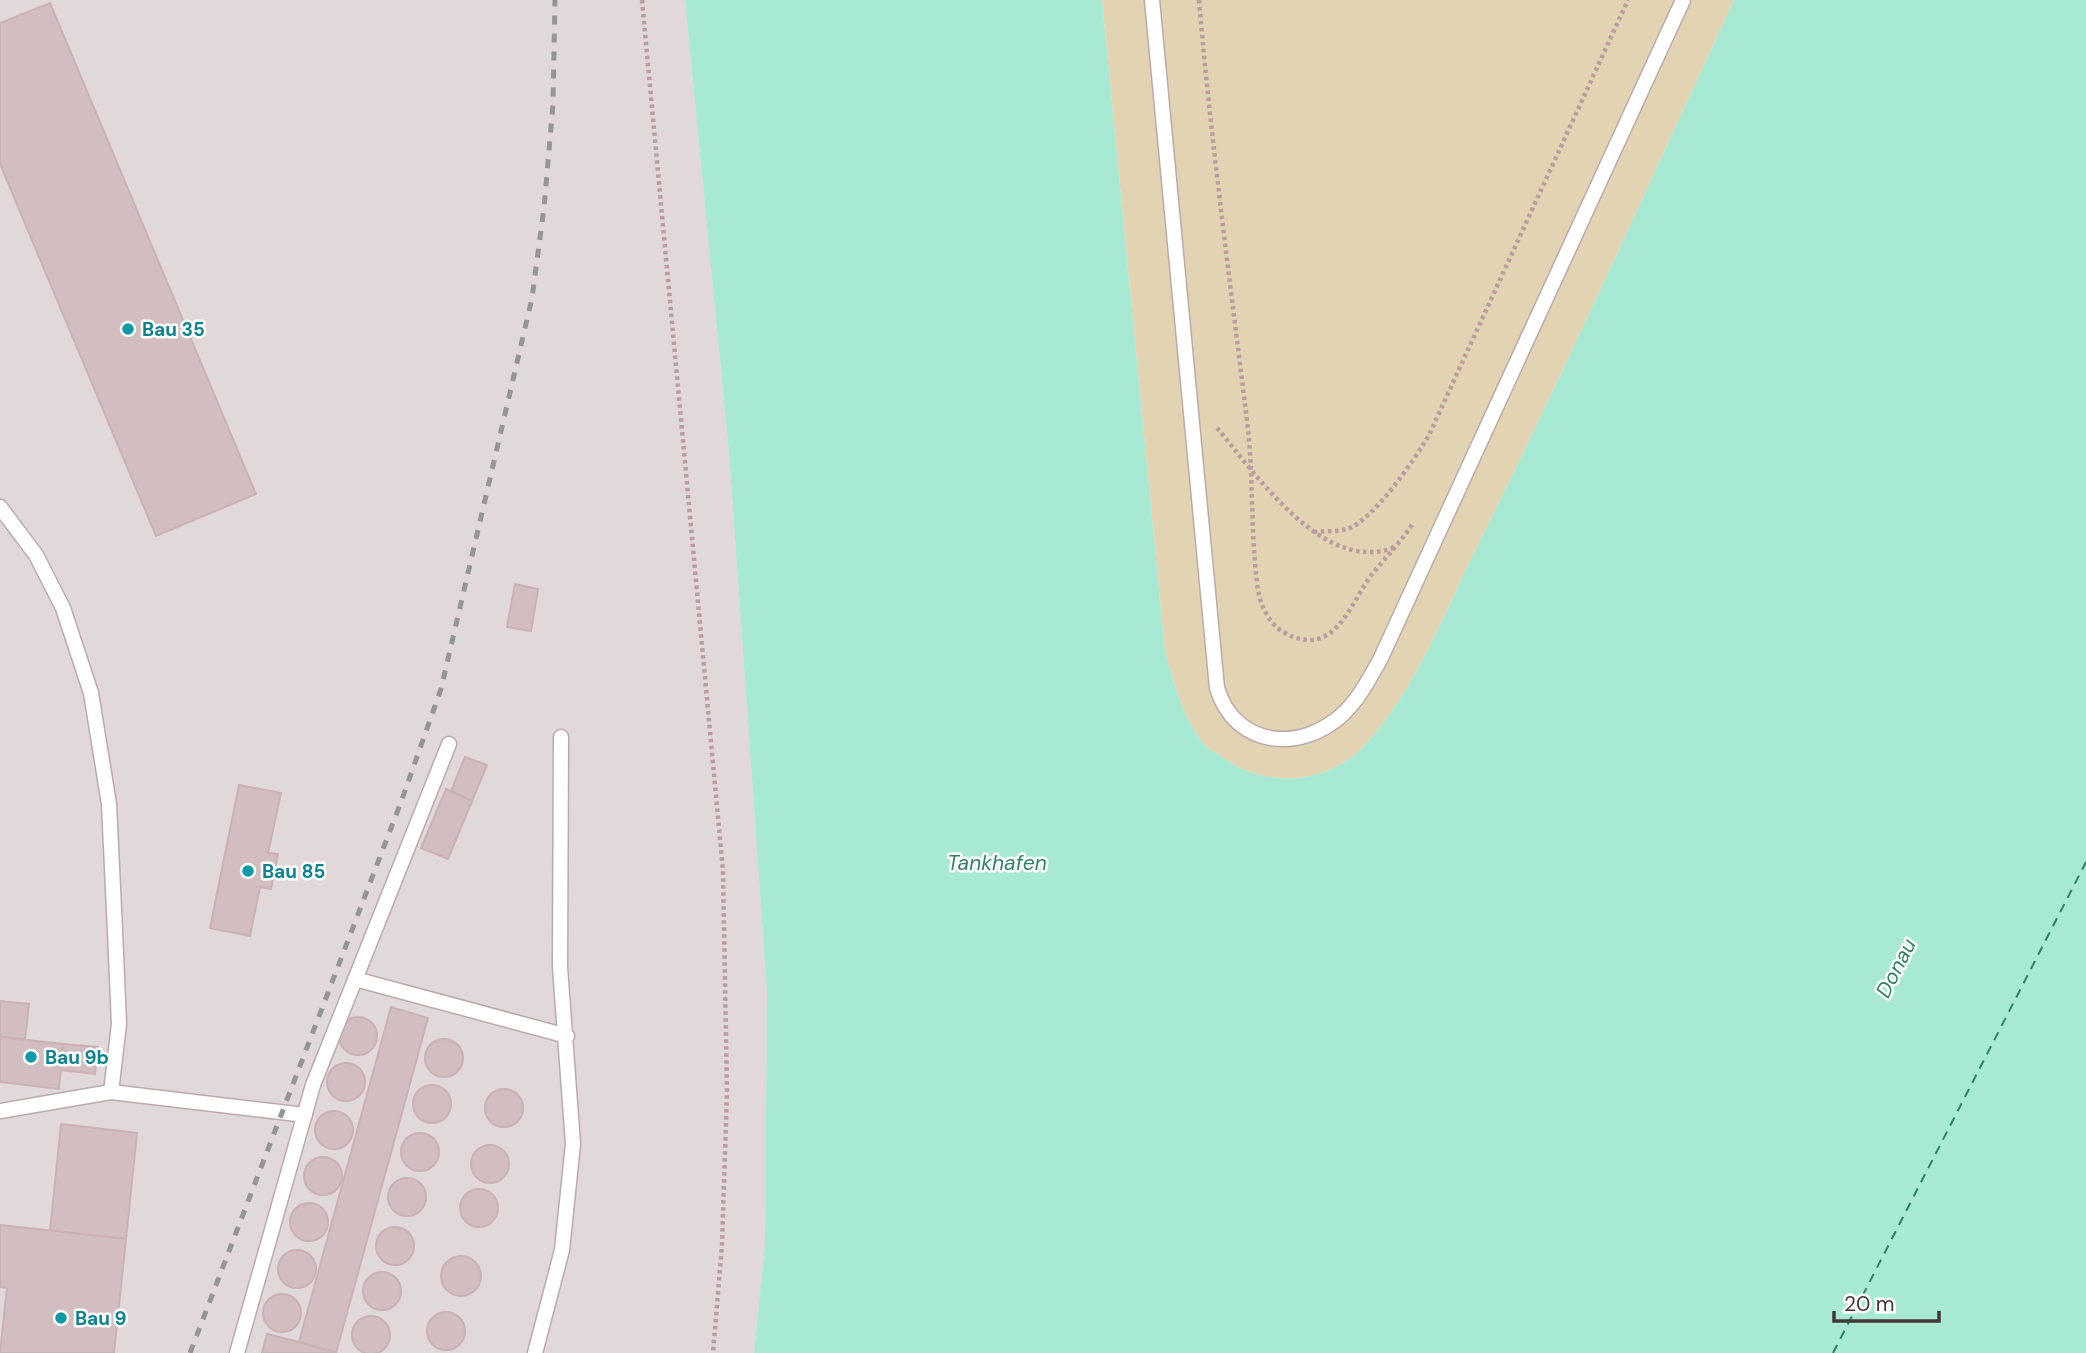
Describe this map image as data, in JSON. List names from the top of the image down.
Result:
{
  "water": ["Tankhafen", "Donau"],
  "places": [
    "Bau 35",
    "Bau 85",
    "Bau 9b",
    "Bau 9"
  ],
  "scale_bar": "20 m"
}
